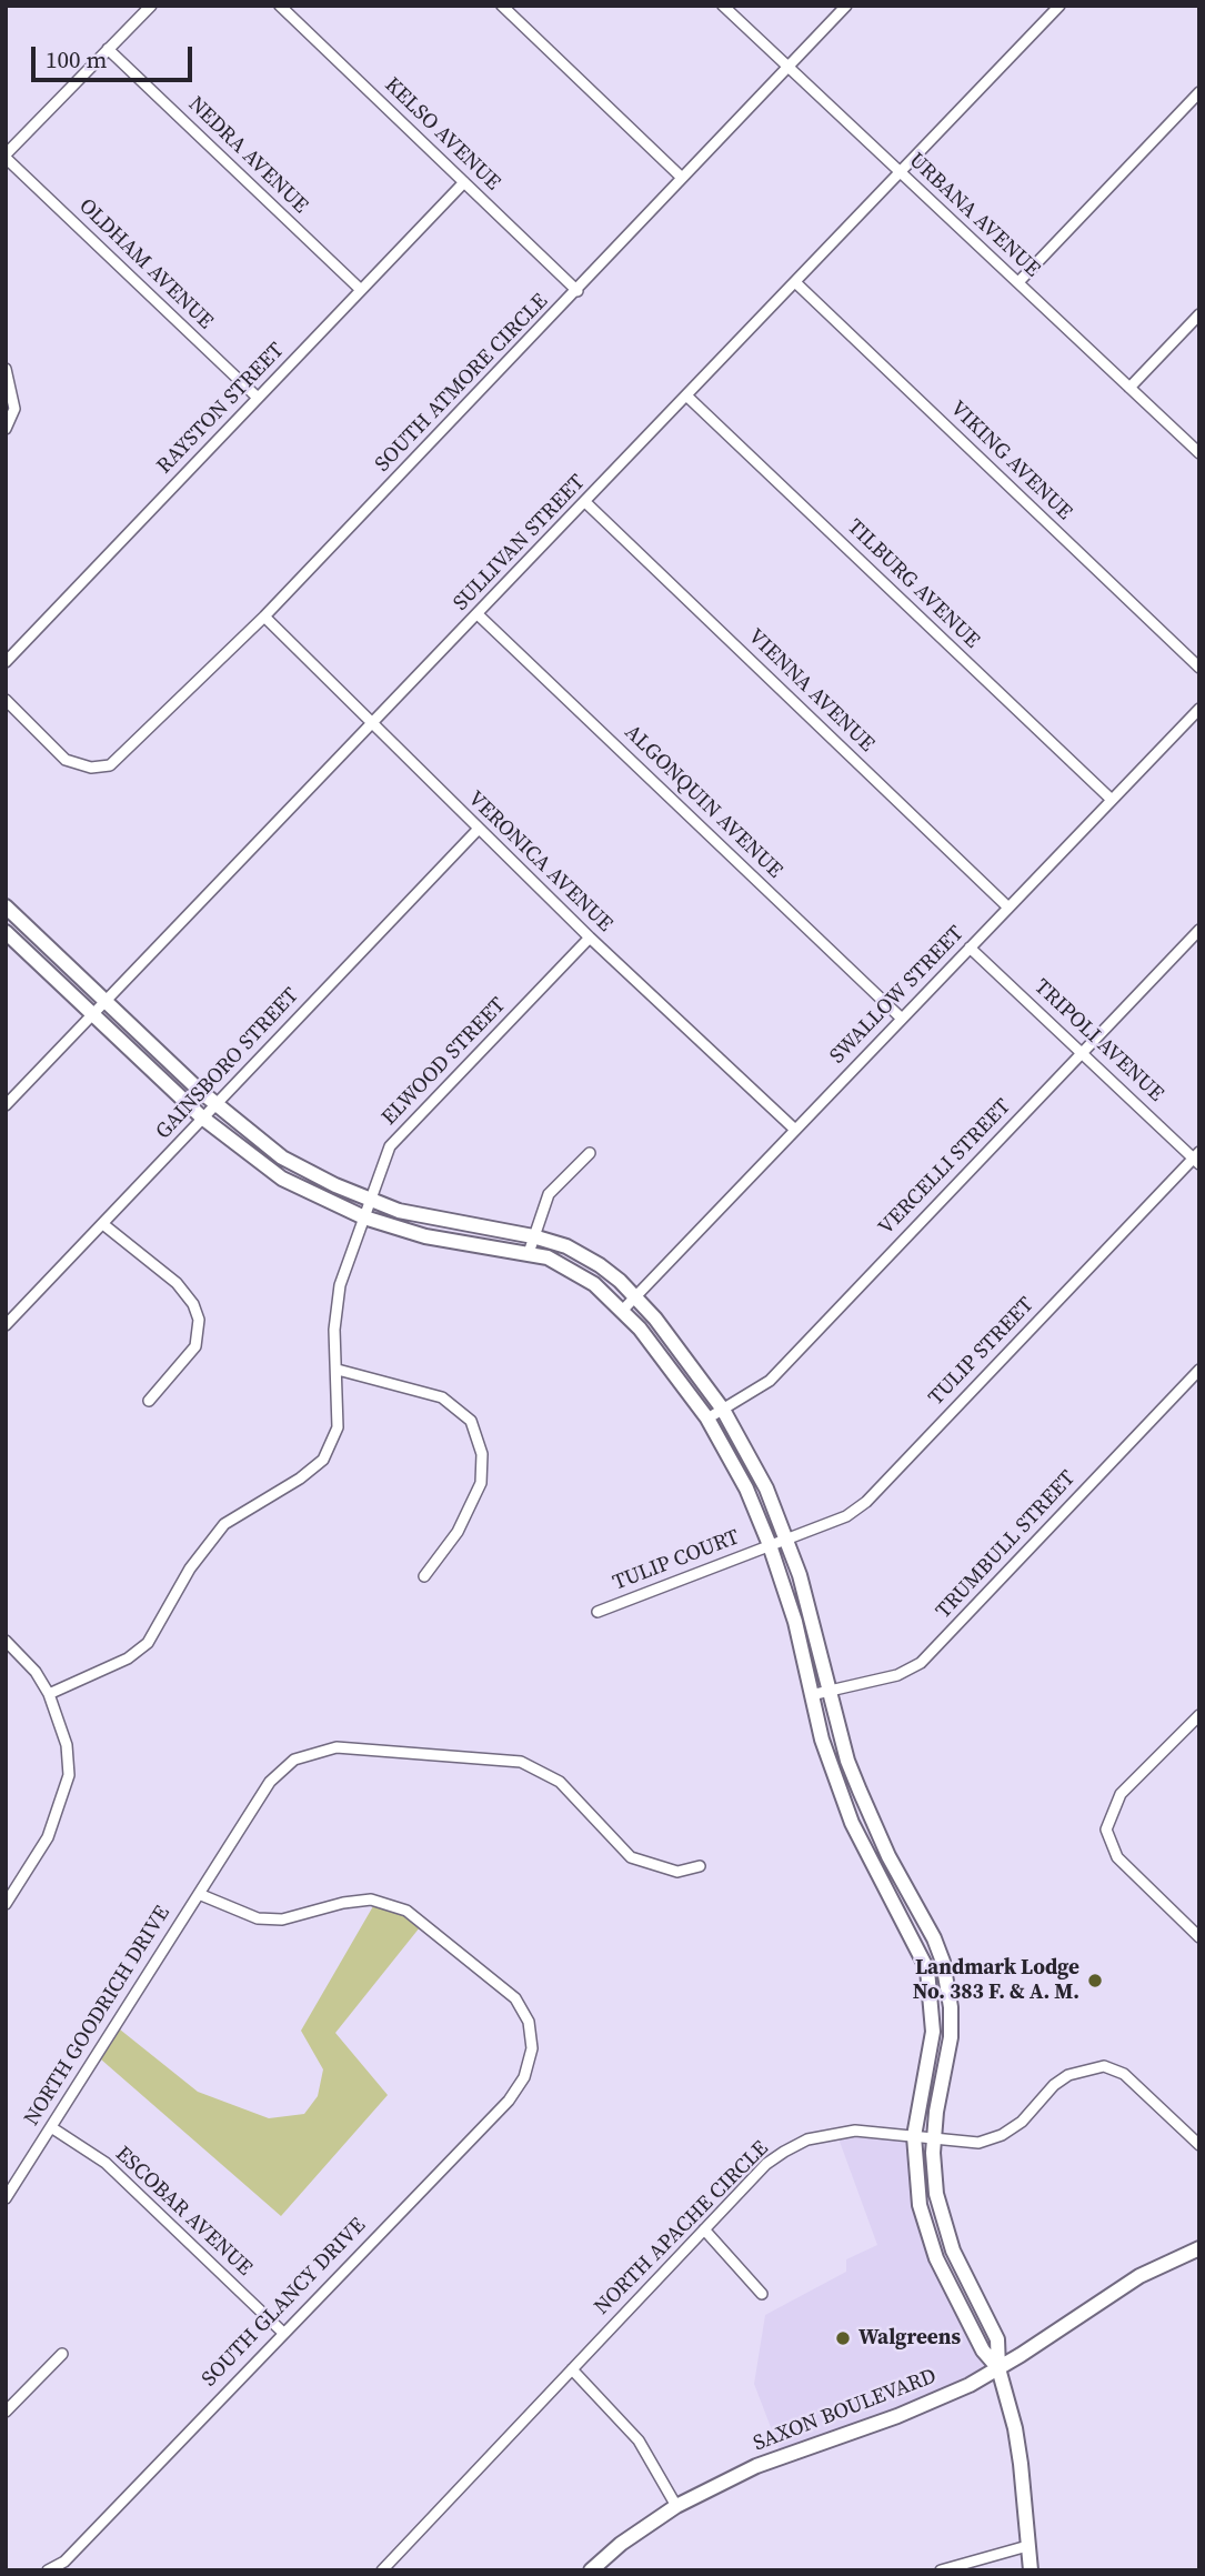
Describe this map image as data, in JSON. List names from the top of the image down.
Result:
{
  "streets": {
    "street": [
      "KELSO AVENUE",
      "NEDRA AVENUE",
      "URBANA AVENUE",
      "OLDHAM AVENUE",
      "SOUTH ATMORE CIRCLE",
      "RAYSTON STREET",
      "VIKING AVENUE",
      "SULLIVAN STREET",
      "TILBURG AVENUE",
      "VIENNA AVENUE",
      "ALGONQUIN AVENUE",
      "VERONICA AVENUE",
      "SWALLOW STREET",
      "TRIPOLI AVENUE",
      "ELWOOD STREET",
      "GAINSBORO STREET",
      "VERCELLI STREET",
      "TULIP STREET",
      "TRUMBULL STREET",
      "TULIP COURT",
      "NORTH GOODRICH DRIVE",
      "ESCOBAR AVENUE",
      "NORTH APACHE CIRCLE",
      "SOUTH GLANCY DRIVE",
      "SAXON BOULEVARD"
    ]
  },
  "crossings": [
    ["KELSO AVENUE", "SOUTH ATMORE CIRCLE"],
    ["KELSO AVENUE", "RAYSTON STREET"],
    ["NEDRA AVENUE", "RAYSTON STREET"],
    ["URBANA AVENUE", "SOUTH ATMORE CIRCLE"],
    ["URBANA AVENUE", "SULLIVAN STREET"],
    ["OLDHAM AVENUE", "RAYSTON STREET"],
    ["SOUTH ATMORE CIRCLE", "VERONICA AVENUE"],
    ["VIKING AVENUE", "SULLIVAN STREET"],
    ["SULLIVAN STREET", "TILBURG AVENUE"],
    ["SULLIVAN STREET", "VIENNA AVENUE"],
    ["SULLIVAN STREET", "ALGONQUIN AVENUE"],
    ["SULLIVAN STREET", "VERONICA AVENUE"],
    ["TILBURG AVENUE", "SWALLOW STREET"],
    ["VIENNA AVENUE", "SWALLOW STREET"],
    ["ALGONQUIN AVENUE", "SWALLOW STREET"],
    ["VERONICA AVENUE", "SWALLOW STREET"],
    ["VERONICA AVENUE", "ELWOOD STREET"],
    ["VERONICA AVENUE", "GAINSBORO STREET"],
    ["SWALLOW STREET", "TRIPOLI AVENUE"],
    ["TRIPOLI AVENUE", "VERCELLI STREET"],
    ["TRIPOLI AVENUE", "TULIP STREET"],
    ["TULIP STREET", "TULIP COURT"],
    ["NORTH GOODRICH DRIVE", "ESCOBAR AVENUE"],
    ["NORTH GOODRICH DRIVE", "SOUTH GLANCY DRIVE"],
    ["ESCOBAR AVENUE", "SOUTH GLANCY DRIVE"]
  ],
  "places": ["Landmark Lodge No. 383 F. & A. M.", "Walgreens"],
  "scale_bar": "100 m"
}
